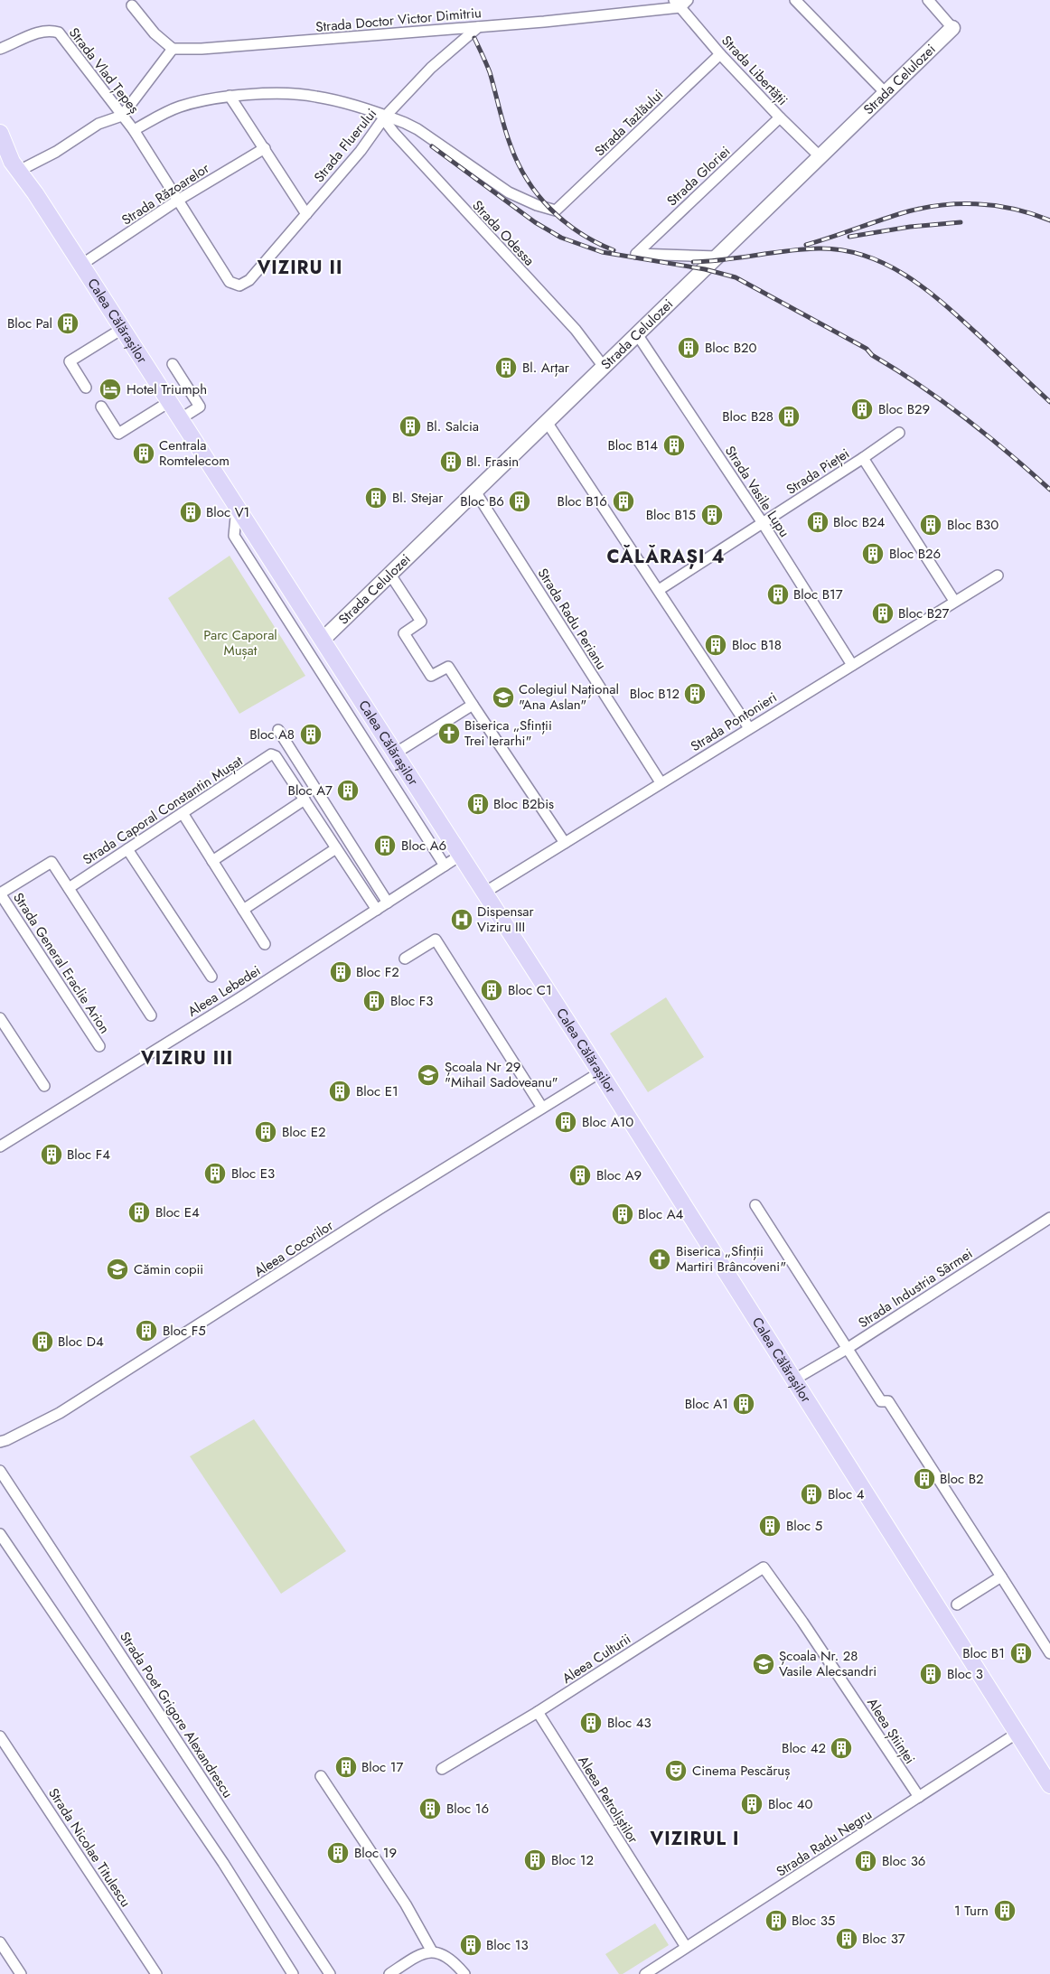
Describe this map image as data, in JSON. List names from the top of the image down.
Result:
{
  "streets": {
    "main road": ["Calea Călărașilor"],
    "street": [
      "Strada Doctor Victor Dimitriu",
      "Strada Vlad Țepeș",
      "Strada Libertății",
      "Strada Celulozei",
      "Strada Tazlăului",
      "Strada Fluerului",
      "Strada Gloriei",
      "Strada Răzoarelor",
      "Strada Odessa",
      "Strada Pieței",
      "Strada Vasile Lupu",
      "Strada Radu Perianu",
      "Strada Pontonieri",
      "Strada Caporal Constantin Mușat",
      "Strada General Eraclie Arion",
      "Aleea Lebedei",
      "Aleea Cocorilor",
      "Strada Industria Sârmei",
      "Aleea Culturii",
      "Strada Poet Grigore Alexandrescu",
      "Aleea Științei",
      "Aleea Petroliștilor",
      "Strada Radu Negru",
      "Strada Nicolae Titulescu"
    ]
  },
  "crossings": [
    ["Strada Doctor Victor Dimitriu", "Strada Libertății"],
    ["Strada Doctor Victor Dimitriu", "Strada Fluerului"],
    ["Strada Vlad Țepeș", "Strada Fluerului"],
    ["Strada Vlad Țepeș", "Strada Răzoarelor"],
    ["Strada Vlad Țepeș", "Strada Odessa"],
    ["Strada Libertății", "Strada Celulozei"],
    ["Strada Libertății", "Strada Tazlăului"],
    ["Strada Libertății", "Strada Gloriei"],
    ["Strada Celulozei", "Strada Gloriei"],
    ["Strada Celulozei", "Strada Odessa"],
    ["Strada Celulozei", "Calea Călărașilor"],
    ["Strada Celulozei", "Strada Vasile Lupu"],
    ["Strada Celulozei", "Strada Radu Perianu"],
    ["Strada Tazlăului", "Strada Odessa"],
    ["Strada Fluerului", "Strada Odessa"],
    ["Strada Răzoarelor", "Calea Călărașilor"],
    ["Calea Călărașilor", "Strada Pontonieri"],
    ["Calea Călărașilor", "Aleea Lebedei"],
    ["Calea Călărașilor", "Aleea Cocorilor"],
    ["Calea Călărașilor", "Strada Industria Sârmei"],
    ["Calea Călărașilor", "Strada Radu Negru"],
    ["Strada Pieței", "Strada Vasile Lupu"],
    ["Strada Vasile Lupu", "Strada Pontonieri"],
    ["Strada Radu Perianu", "Strada Pontonieri"],
    ["Aleea Culturii", "Aleea Științei"],
    ["Aleea Culturii", "Aleea Petroliștilor"],
    ["Aleea Științei", "Strada Radu Negru"],
    ["Aleea Petroliștilor", "Strada Radu Negru"]
  ],
  "districts": [
    "VIZIRU II",
    "CĂLĂRAȘI 4",
    "VIZIRU III",
    "VIZIRUL I"
  ],
  "parks": ["Parc Caporal Mușat"],
  "places": {
    "building": [
      "Bloc Pal",
      "Bloc B20",
      "Bl. Arțar",
      "Bloc B29",
      "Bloc B28",
      "Bl. Salcia",
      "Bloc B14",
      "Centrala Romtelecom",
      "Bl. Frasin",
      "Bl. Stejar",
      "Bloc B6",
      "Bloc B16",
      "Bloc V1",
      "Bloc B15",
      "Bloc B24",
      "Bloc B30",
      "Bloc B26",
      "Bloc B17",
      "Bloc B27",
      "Bloc B18",
      "Bloc B12",
      "Bloc A8",
      "Bloc A7",
      "Bloc B2bis",
      "Bloc A6",
      "Bloc F2",
      "Bloc C1",
      "Bloc F3",
      "Bloc E1",
      "Bloc A10",
      "Bloc E2",
      "Bloc F4",
      "Bloc E3",
      "Bloc A9",
      "Bloc E4",
      "Bloc A4",
      "Bloc F5",
      "Bloc D4",
      "Bloc A1",
      "Bloc B2",
      "Bloc 4",
      "Bloc 5",
      "Bloc B1",
      "Bloc 3",
      "Bloc 43",
      "Bloc 42",
      "Bloc 17",
      "Bloc 40",
      "Bloc 16",
      "Bloc 19",
      "Bloc 12",
      "Bloc 36",
      "1 Turn",
      "Bloc 35",
      "Bloc 37",
      "Bloc 13"
    ],
    "hotel": ["Hotel Triumph"],
    "school or university": [
      "Colegiul Național \"Ana Aslan\"",
      "Școala Nr 29 \"Mihail Sadoveanu\"",
      "Cămin copii",
      "Școala Nr. 28 Vasile Alecsandri"
    ],
    "church": ["Biserica „Sfinții Trei Ierarhi\"", "Biserica „Sfinții Martiri Brâncoveni\""],
    "hospital": ["Dispensar Viziru III"],
    "theatre": ["Cinema Pescăruș"]
  }
}
